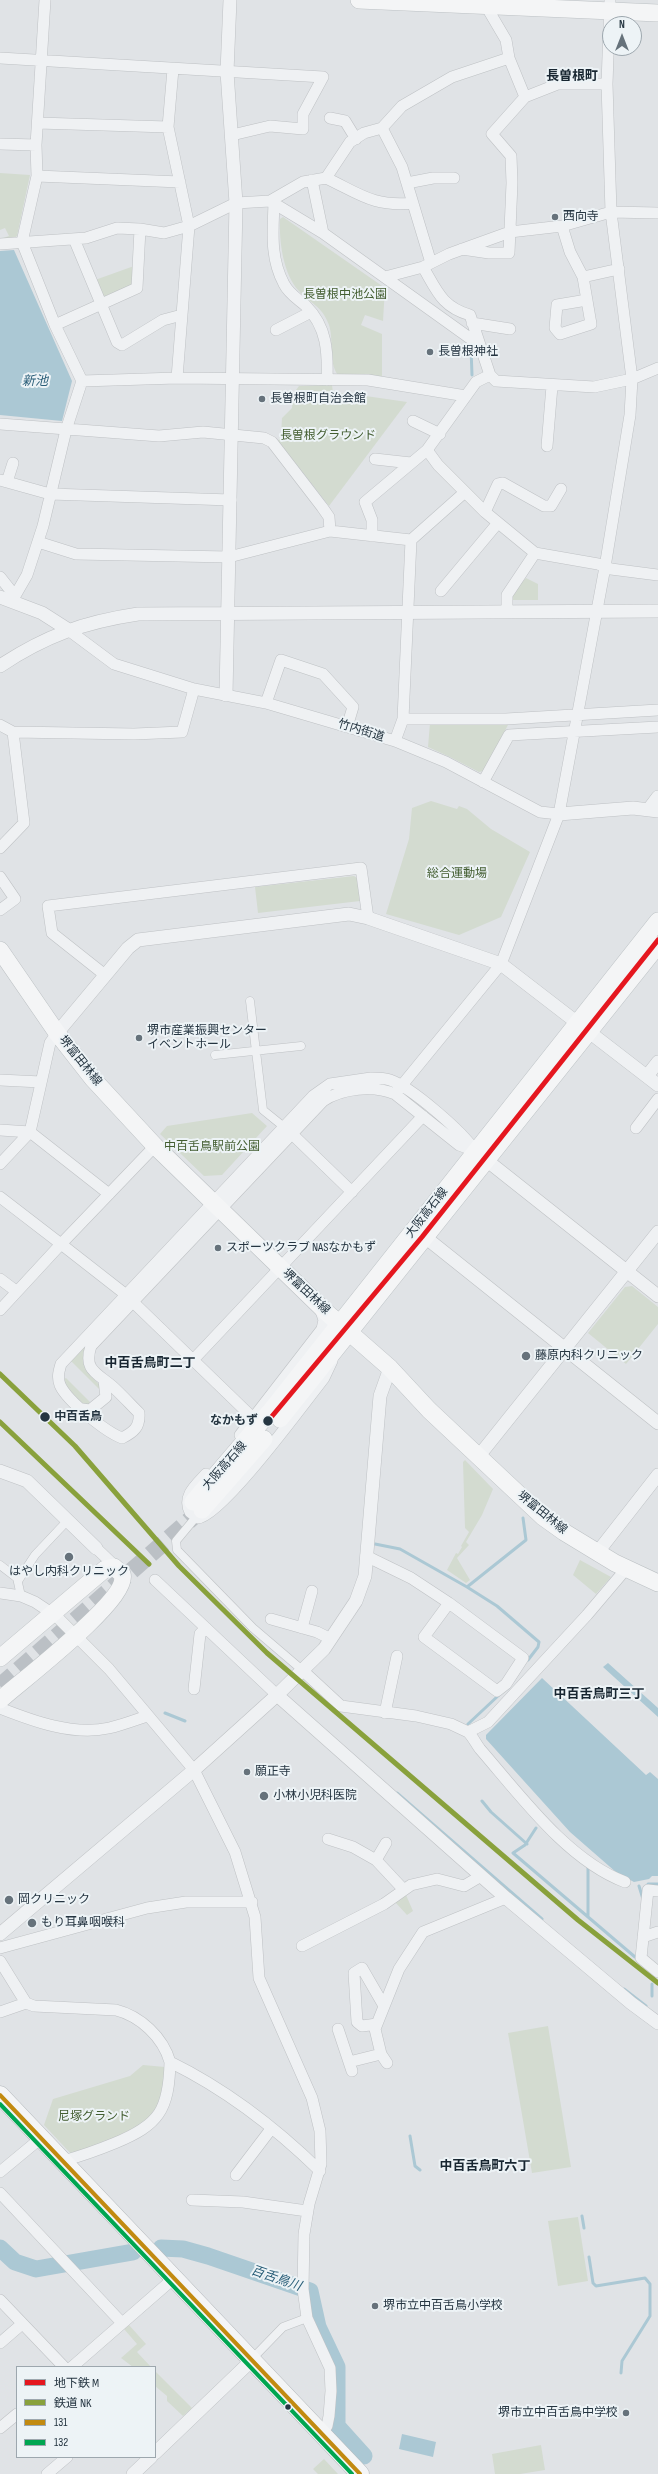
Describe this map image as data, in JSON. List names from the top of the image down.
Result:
{
  "streets": {
    "main road": ["堺富田林線", "大阪高石線"],
    "street": ["竹内街道"]
  },
  "crossings": [
    ["堺富田林線", "大阪高石線"]
  ],
  "districts": [
    "長曽根町",
    "中百舌鳥町二丁",
    "中百舌鳥町三丁",
    "中百舌鳥町六丁"
  ],
  "water": ["新池", "百舌鳥川"],
  "parks": [
    "長曽根中池公園",
    "長曽根グラウンド",
    "総合運動場",
    "中百舌鳥駅前公園",
    "尼塚グランド"
  ],
  "places": [
    "西向寺",
    "長曽根神社",
    "長曽根町自治会館",
    "堺市産業振興センター イベントホール",
    "スポーツクラブ NASなかもず",
    "藤原内科クリニック",
    "中百舌鳥",
    "なかもず",
    "はやし内科クリニック",
    "願正寺",
    "小林小児科医院",
    "岡クリニック",
    "もり耳鼻咽喉科",
    "堺市立中百舌鳥小学校",
    "堺市立中百舌鳥中学校"
  ],
  "lines": [
    "metro line M",
    "rail line NK",
    "transit line 131",
    "transit line 132"
  ],
  "legend": [
    "地下鉄 M",
    "鉄道 NK",
    "131",
    "132"
  ],
  "north": "top"
}
